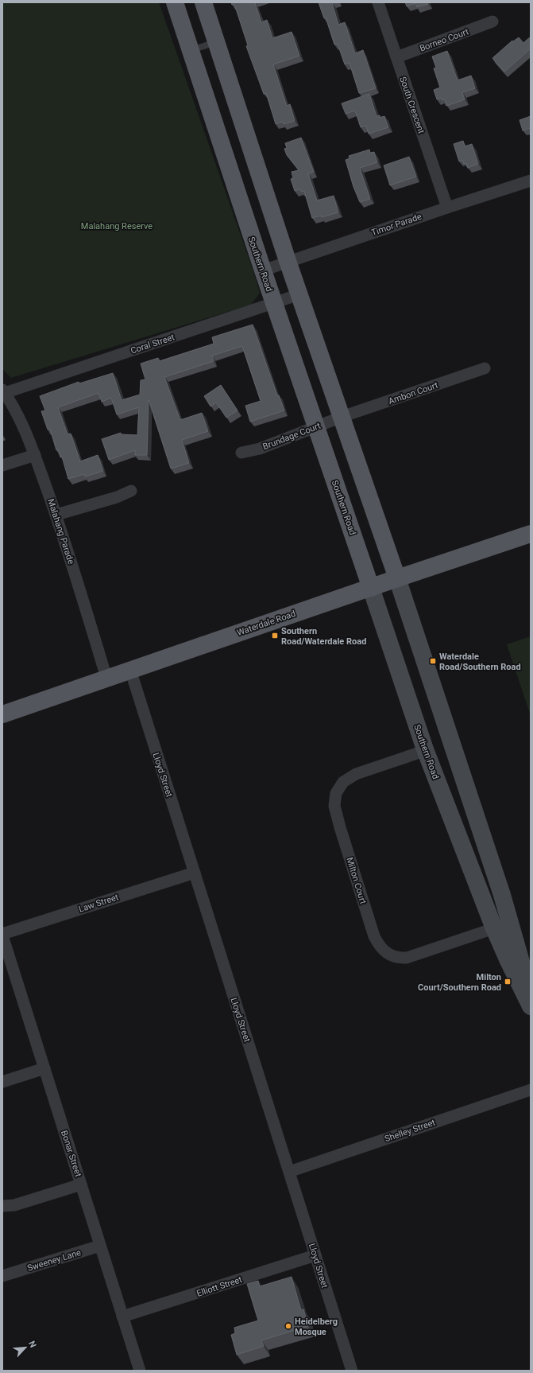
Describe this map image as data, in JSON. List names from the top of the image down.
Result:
{
  "streets": {
    "main road": ["Southern Road", "Waterdale Road"],
    "street": [
      "Borneo Court",
      "South Crescent",
      "Timor Parade",
      "Coral Street",
      "Ambon Court",
      "Brundage Court",
      "Malahang Parade",
      "Lloyd Street",
      "Milton Court",
      "Law Street",
      "Shelley Street",
      "Bonar Street",
      "Sweeney Lane",
      "Elliott Street"
    ]
  },
  "crossings": [
    ["Borneo Court", "South Crescent"],
    ["South Crescent", "Timor Parade"],
    ["Timor Parade", "Southern Road"],
    ["Southern Road", "Coral Street"],
    ["Southern Road", "Brundage Court"],
    ["Southern Road", "Waterdale Road"],
    ["Southern Road", "Milton Court"],
    ["Coral Street", "Malahang Parade"],
    ["Ambon Court", "Brundage Court"],
    ["Malahang Parade", "Waterdale Road"],
    ["Waterdale Road", "Lloyd Street"],
    ["Lloyd Street", "Law Street"],
    ["Lloyd Street", "Shelley Street"],
    ["Lloyd Street", "Elliott Street"],
    ["Law Street", "Bonar Street"],
    ["Bonar Street", "Sweeney Lane"],
    ["Bonar Street", "Elliott Street"]
  ],
  "parks": ["Malahang Reserve"],
  "places": {
    "transit": ["Southern Road/Waterdale Road", "Waterdale Road/Southern Road", "Milton Court/Southern Road"],
    "other": ["Heidelberg Mosque"]
  },
  "north": "top right"
}
